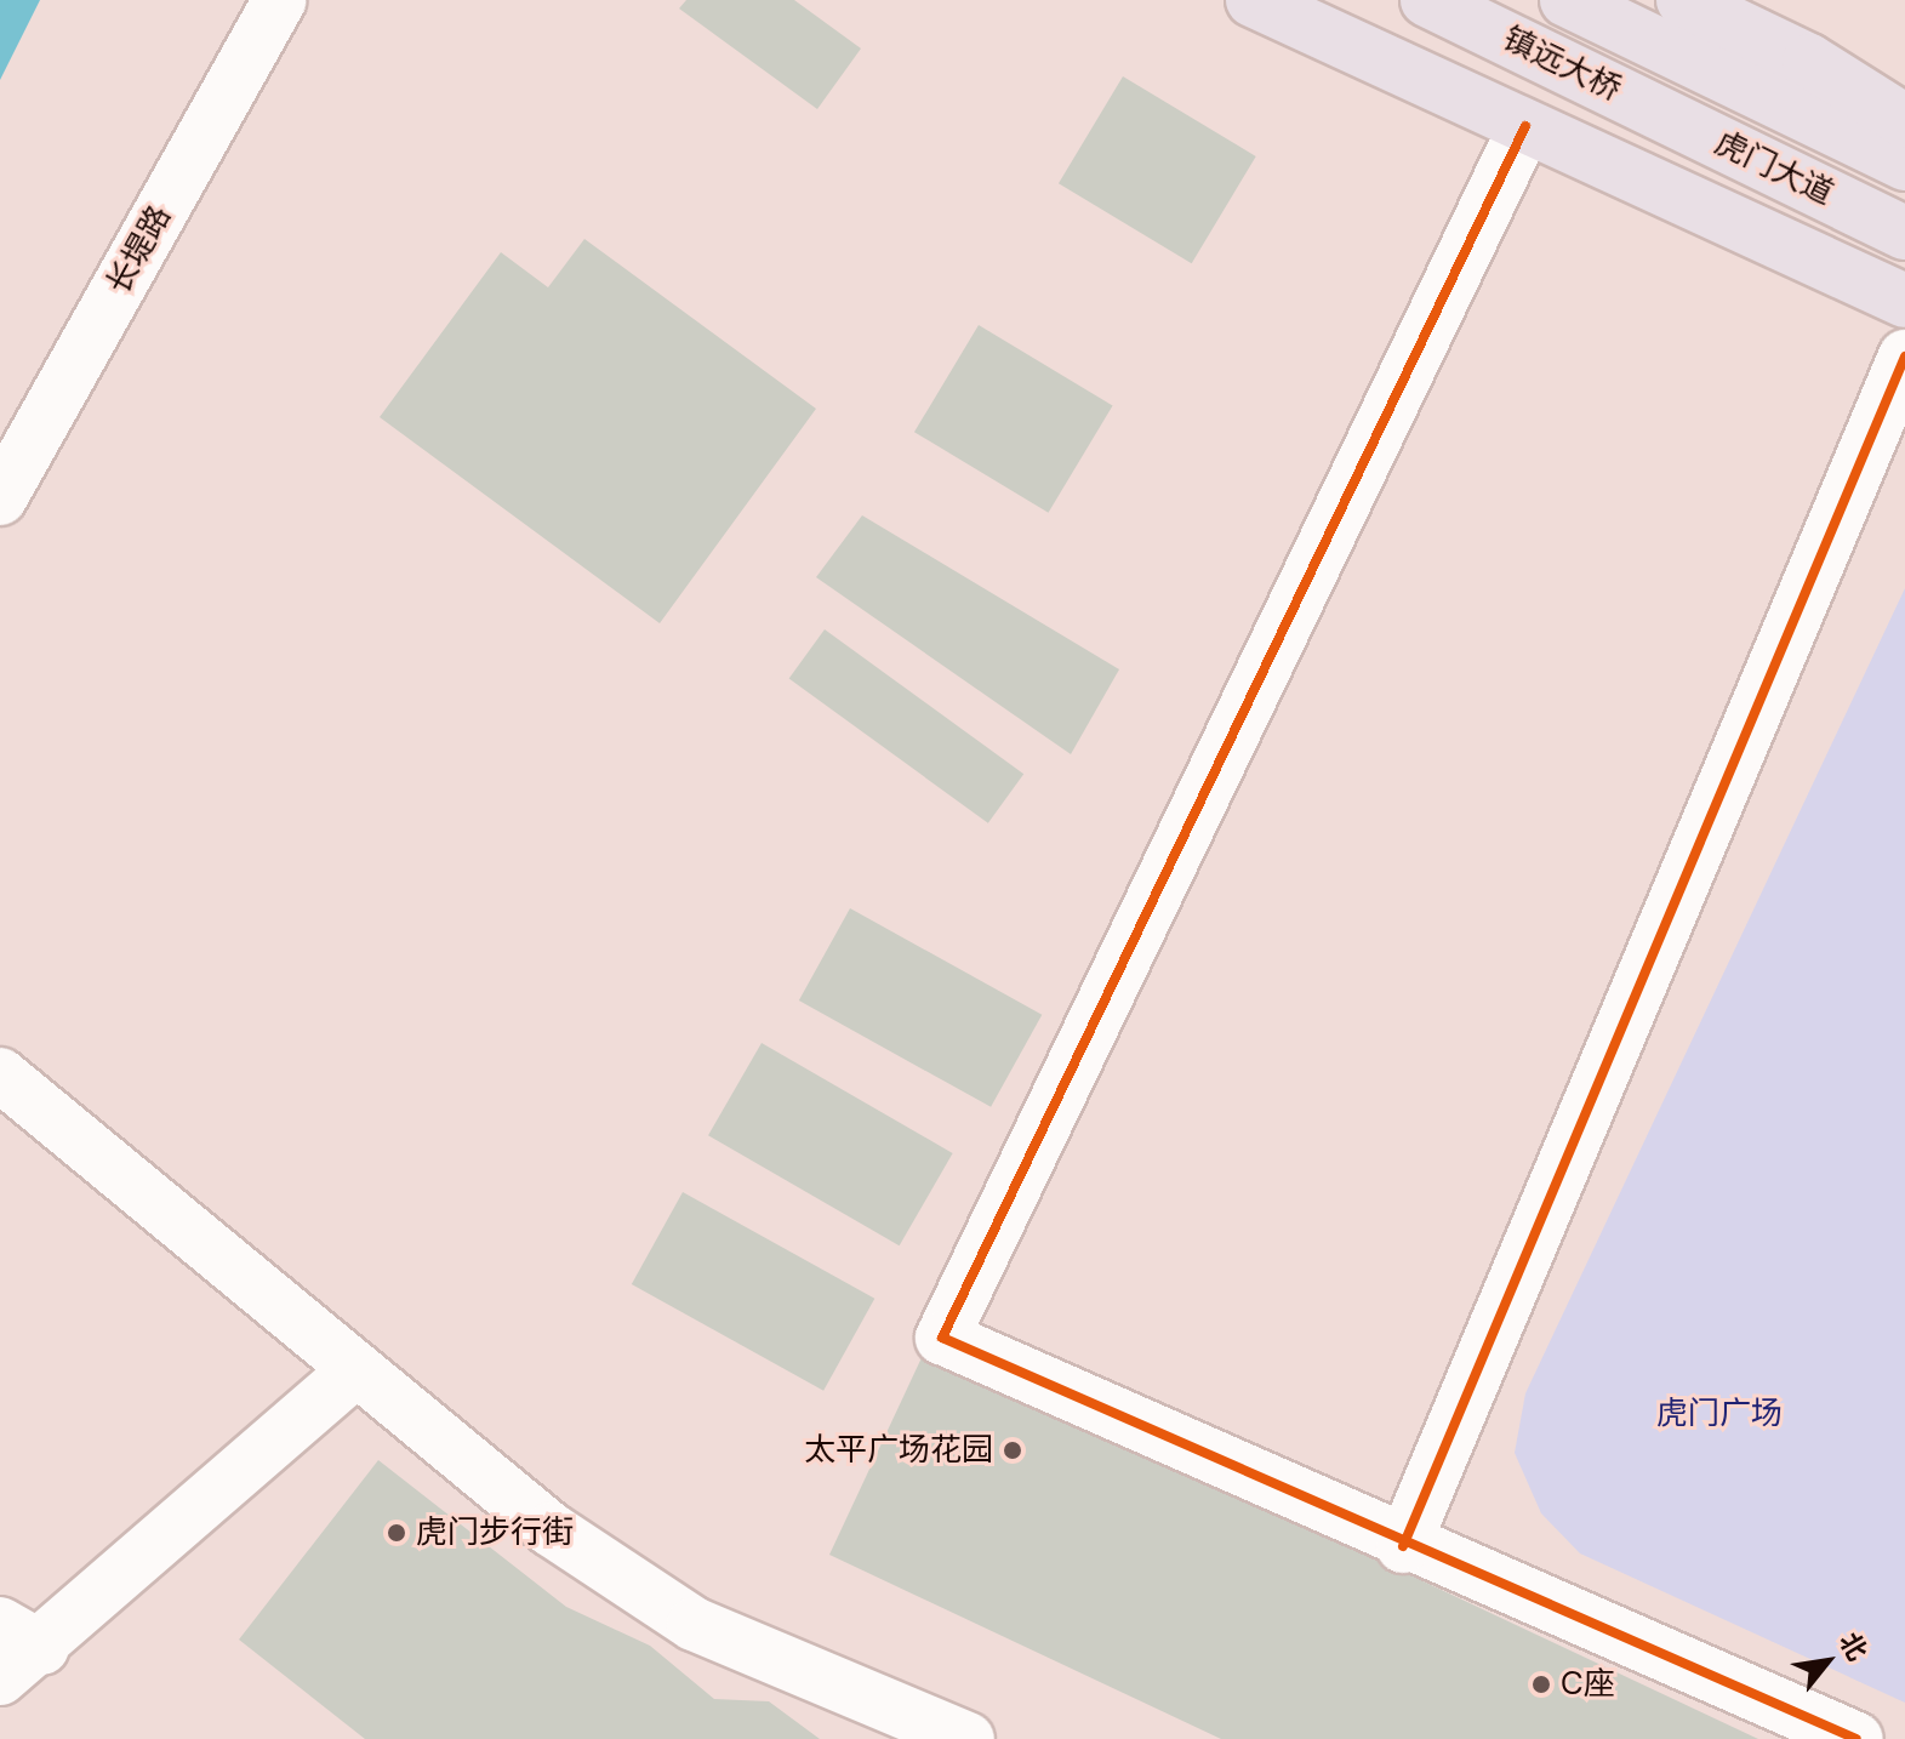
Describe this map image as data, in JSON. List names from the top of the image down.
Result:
{
  "streets": {
    "main road": ["镇远大桥", "虎门大道"],
    "street": ["长堤路"]
  },
  "crossings": [
    ["镇远大桥", "虎门大道"]
  ],
  "parks": ["虎门广场"],
  "places": ["太平广场花园", "虎门步行街", "C座"],
  "north": "top right"
}
